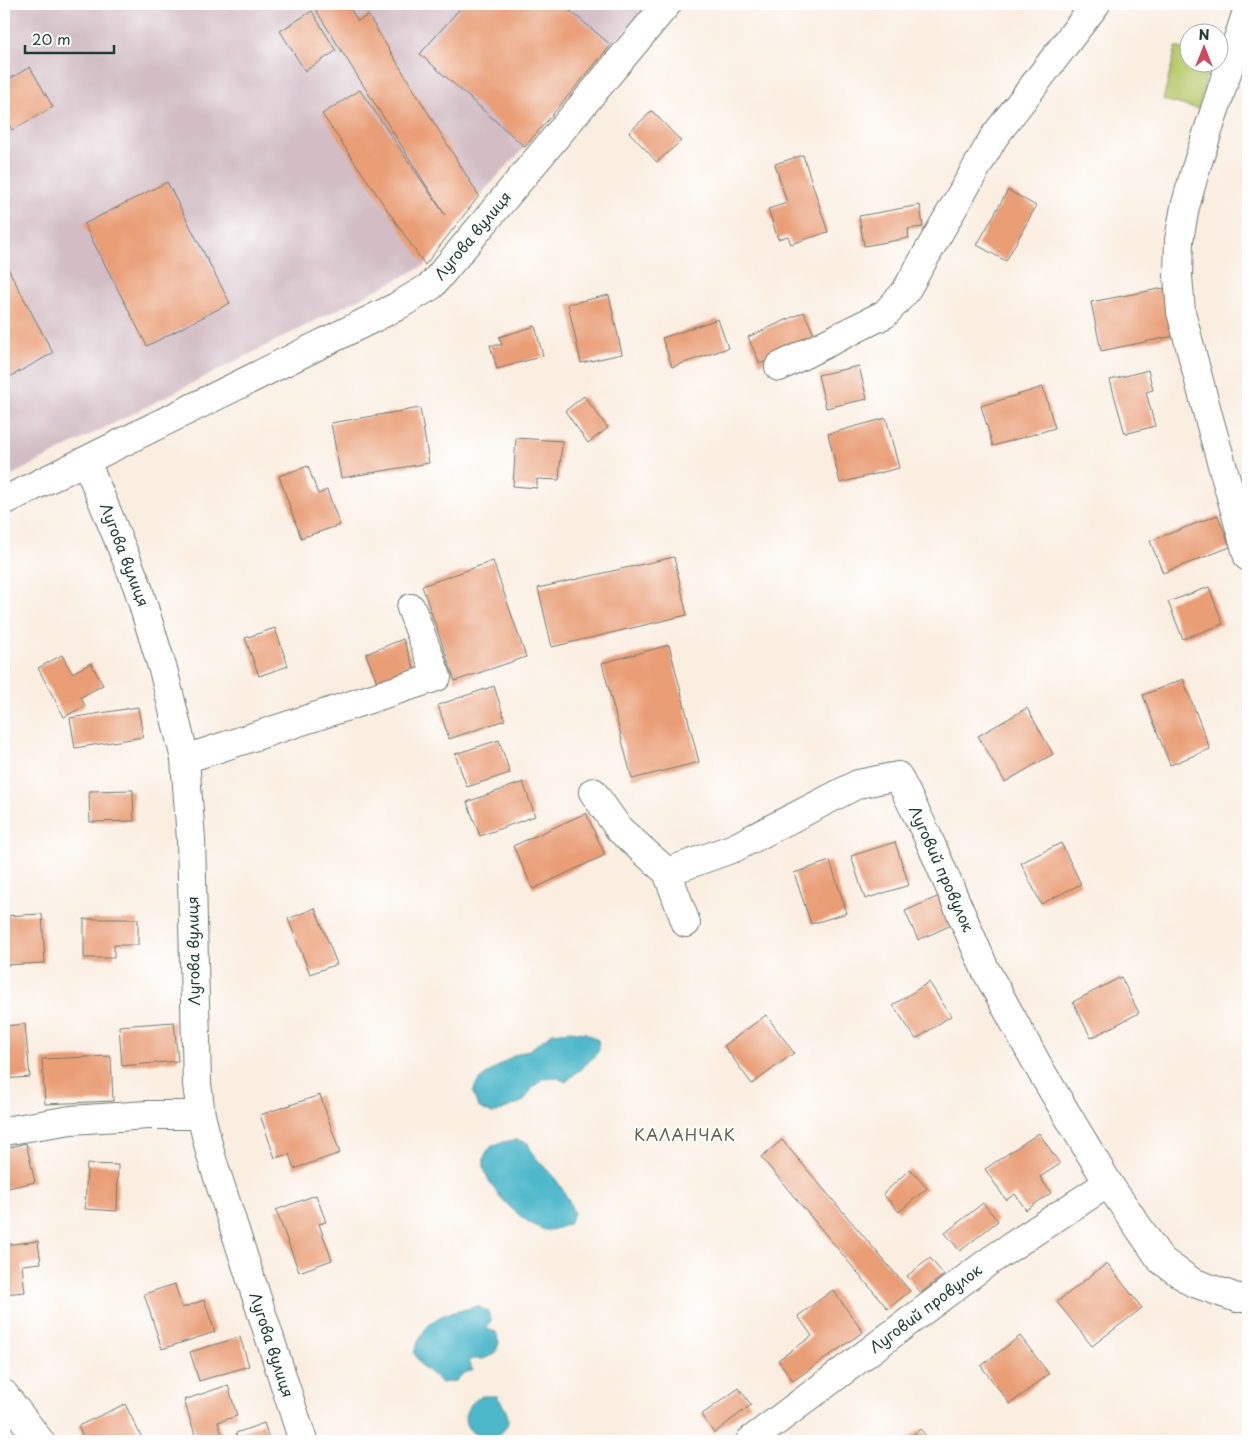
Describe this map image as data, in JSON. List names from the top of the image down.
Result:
{
  "streets": {
    "street": ["Лугова вулиця", "Луговий провулок"]
  },
  "districts": ["КАЛАНЧАК"],
  "scale_bar": "20 m",
  "north": "top"
}
